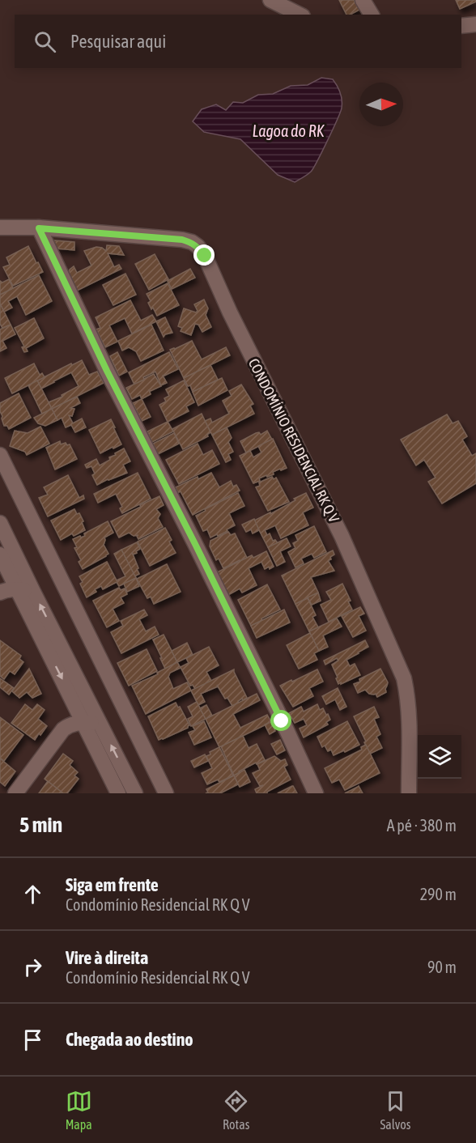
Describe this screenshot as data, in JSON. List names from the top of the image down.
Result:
{
  "streets": {
    "street": ["CONDOMÍNIO RESIDENCIAL RK Q V"]
  },
  "water": ["Lagoa do RK"],
  "north": "right",
  "page": {
    "search": "Pesquisar aqui",
    "heading": ["5 min", "A pé · 380 m"],
    "list": [
      ["Siga em frente", "Condomínio Residencial RK Q V", "290 m"],
      ["Vire à direita", "Condomínio Residencial RK Q V", "90 m"],
      "Chegada ao destino"
    ],
    "nav": ["Mapa", "Rotas", "Salvos"]
  }
}
